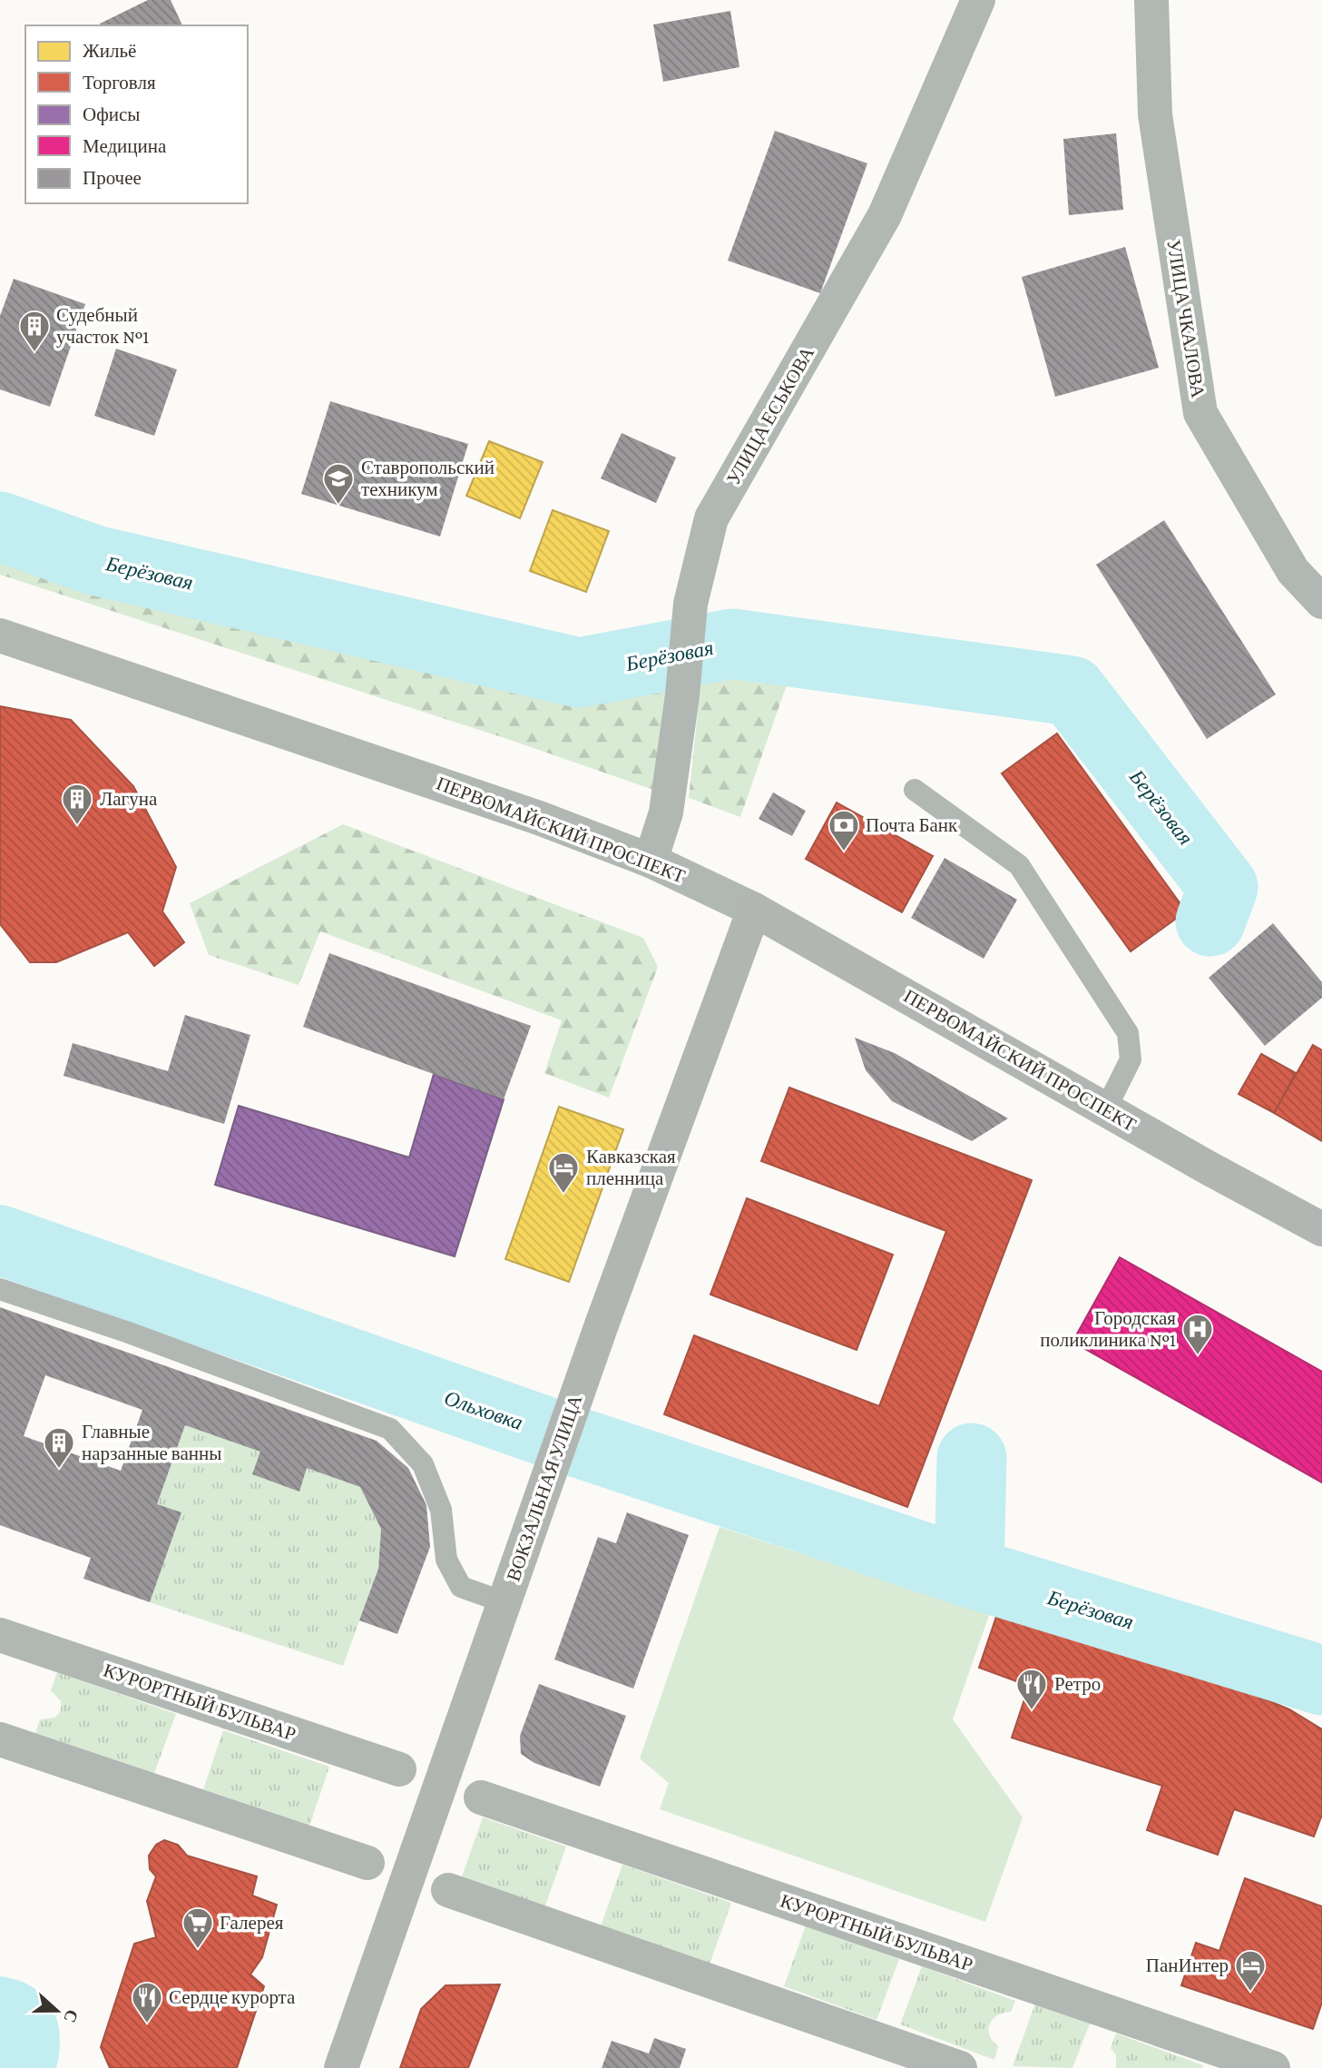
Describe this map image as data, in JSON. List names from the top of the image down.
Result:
{
  "streets": {
    "main road": ["ПЕРВОМАЙСКИЙ ПРОСПЕКТ", "ВОКЗАЛЬНАЯ УЛИЦА"],
    "street": ["УЛИЦА ЧКАЛОВА", "УЛИЦА ЕСЬКОВА", "КУРОРТНЫЙ БУЛЬВАР"]
  },
  "crossings": [
    ["УЛИЦА ЕСЬКОВА", "ПЕРВОМАЙСКИЙ ПРОСПЕКТ"],
    ["ПЕРВОМАЙСКИЙ ПРОСПЕКТ", "ВОКЗАЛЬНАЯ УЛИЦА"]
  ],
  "water": ["Берёзовая", "Ольховка"],
  "places": {
    "building": ["Судебный участок №1", "Лагуна", "Главные нарзанные ванны"],
    "school or university": ["Ставропольский техникум"],
    "bank": ["Почта Банк"],
    "hotel": ["Кавказская пленница", "ПанИнтер"],
    "hospital": ["Городская поликлиника №1"],
    "restaurant": ["Ретро", "Сердце курорта"],
    "supermarket": ["Галерея"]
  },
  "legend": [
    "Жильё",
    "Торговля",
    "Офисы",
    "Медицина",
    "Прочее"
  ],
  "north": "right"
}
